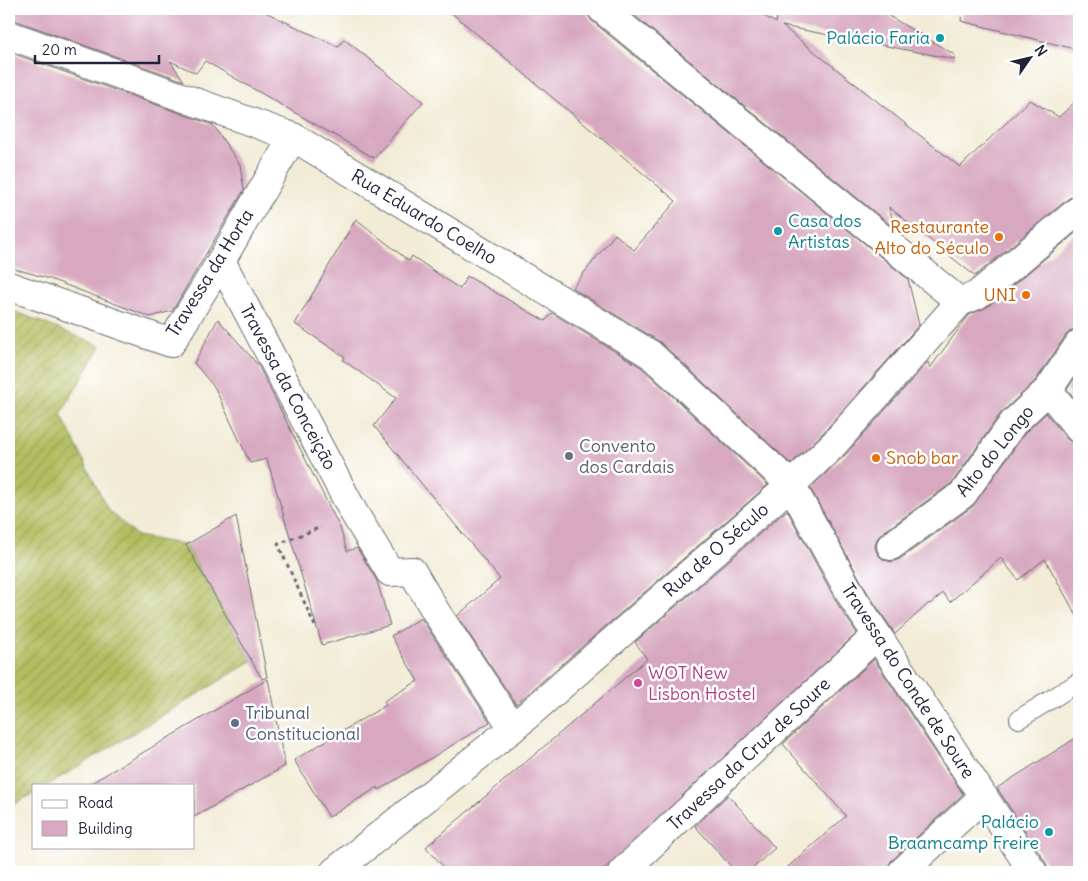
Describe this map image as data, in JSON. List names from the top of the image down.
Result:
{
  "streets": {
    "street": [
      "Rua Eduardo Coelho",
      "Travessa da Horta",
      "Travessa da Conceição",
      "Alto do Longo",
      "Rua de O Século",
      "Travessa do Conde de Soure",
      "Travessa da Cruz de Soure"
    ]
  },
  "crossings": [
    ["Rua Eduardo Coelho", "Travessa da Horta"],
    ["Rua Eduardo Coelho", "Rua de O Século"],
    ["Rua Eduardo Coelho", "Travessa do Conde de Soure"],
    ["Travessa da Horta", "Travessa da Conceição"],
    ["Travessa da Conceição", "Rua de O Século"],
    ["Rua de O Século", "Travessa do Conde de Soure"],
    ["Travessa do Conde de Soure", "Travessa da Cruz de Soure"]
  ],
  "places": [
    "Palácio Faria",
    "Casa dos Artistas",
    "Restaurante Alto do Século",
    "UNI",
    "Convento dos Cardais",
    "Snob bar",
    "WOT New Lisbon Hostel",
    "Tribunal Constitucional",
    "Palácio Braamcamp Freire"
  ],
  "legend": ["Road", "Building"],
  "scale_bar": "20 m",
  "north": "top right"
}
